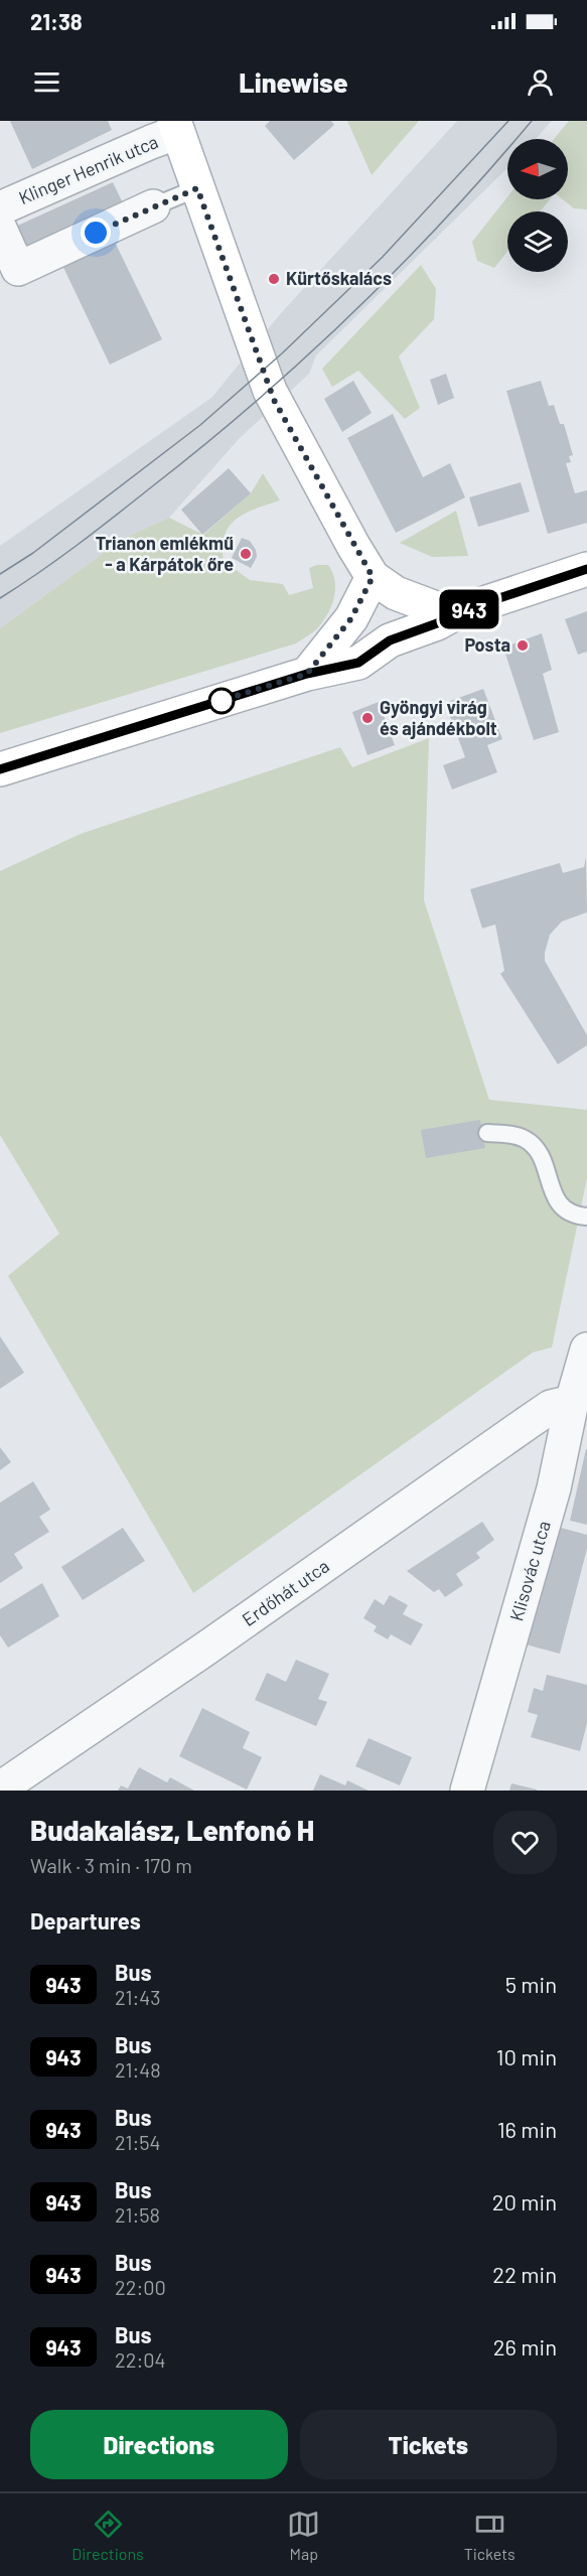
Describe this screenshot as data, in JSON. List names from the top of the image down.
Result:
{
  "streets": {
    "street": ["Klinger Henrik utca", "Klisovác utca", "Erdőhát utca"]
  },
  "crossings": [
    ["Klisovác utca", "Erdőhát utca"]
  ],
  "places": [
    "Kürtőskalács",
    "Trianon emlékmű - a Kárpátok őre",
    "Posta",
    "Gyöngyi virág és ajándékbolt"
  ],
  "lines": ["bus line 943"],
  "north": "left",
  "page": {
    "status": "21:38",
    "header": "Linewise",
    "on_map": "943",
    "heading": [
      ["Budakalász, Lenfonó H", "Walk · 3 min · 170 m"],
      "Departures"
    ],
    "list": [
      {
        "mark": "943",
        "name": "Bus",
        "note": "21:43",
        "value": "5 min"
      },
      {
        "mark": "943",
        "name": "Bus",
        "note": "21:48",
        "value": "10 min"
      },
      {
        "mark": "943",
        "name": "Bus",
        "note": "21:54",
        "value": "16 min"
      },
      {
        "mark": "943",
        "name": "Bus",
        "note": "21:58",
        "value": "20 min"
      },
      {
        "mark": "943",
        "name": "Bus",
        "note": "22:00",
        "value": "22 min"
      },
      {
        "mark": "943",
        "name": "Bus",
        "note": "22:04",
        "value": "26 min"
      }
    ],
    "buttons": ["Directions", "Tickets"],
    "tabs": ["Directions", "Map", "Tickets"]
  }
}
